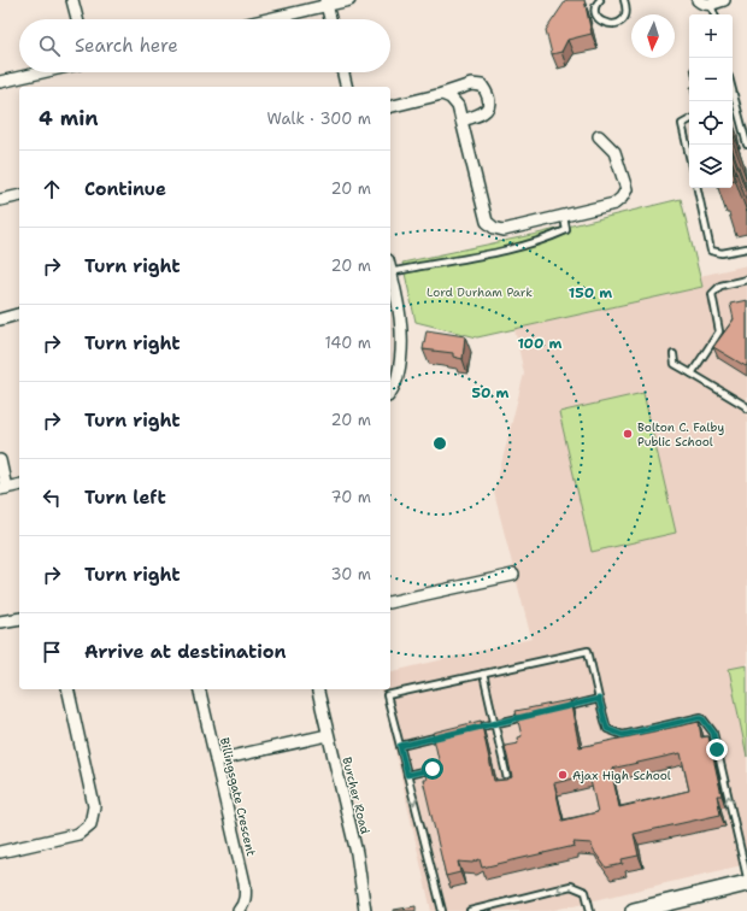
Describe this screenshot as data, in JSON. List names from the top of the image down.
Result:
{
  "streets": {
    "street": ["Burcher Road", "Billingsgate Crescent"]
  },
  "parks": ["Lord Durham Park"],
  "places": ["Bolton C. Falby Public School", "Ajax High School"],
  "north": "bottom",
  "page": {
    "map_buttons": ["+", "−"],
    "search": "Search here",
    "heading": ["4 min", "Walk · 300 m"],
    "list": [
      ["Continue", "20 m"],
      ["Turn right", "20 m"],
      ["Turn right", "140 m"],
      ["Turn right", "20 m"],
      ["Turn left", "70 m"],
      ["Turn right", "30 m"],
      "Arrive at destination"
    ]
  },
  "rings": ["150 m", "100 m", "50 m"]
}
